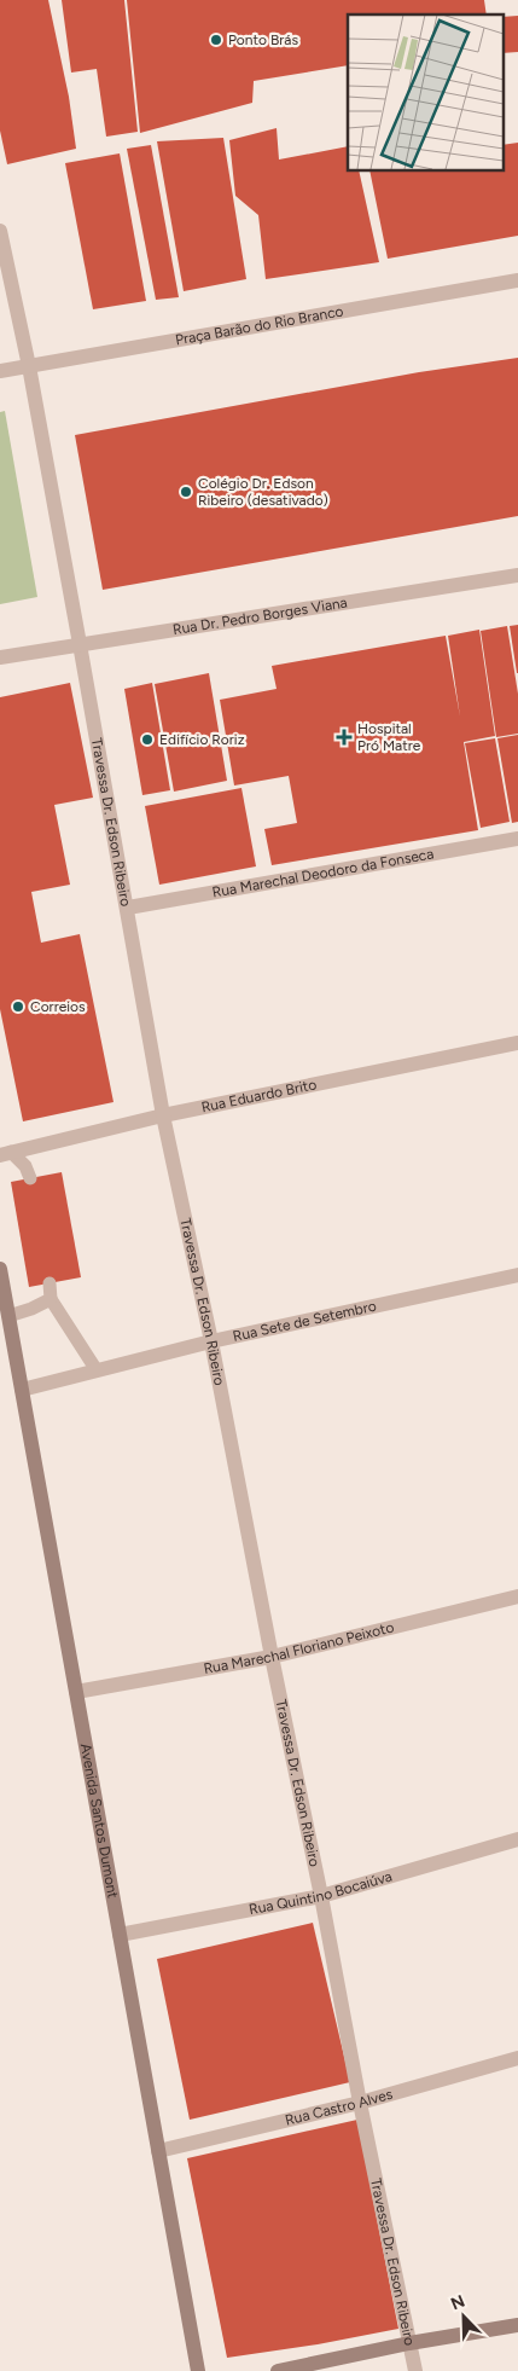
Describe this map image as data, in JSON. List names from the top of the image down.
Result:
{
  "streets": {
    "main road": ["Avenida Santos Dumont"],
    "street": [
      "Praça Barão do Rio Branco",
      "Rua Dr. Pedro Borges Viana",
      "Travessa Dr. Edson Ribeiro",
      "Rua Marechal Deodoro da Fonseca",
      "Rua Eduardo Brito",
      "Rua Sete de Setembro",
      "Rua Marechal Floriano Peixoto",
      "Rua Quintino Bocaiúva",
      "Rua Castro Alves"
    ]
  },
  "crossings": [
    ["Praça Barão do Rio Branco", "Travessa Dr. Edson Ribeiro"],
    ["Rua Dr. Pedro Borges Viana", "Travessa Dr. Edson Ribeiro"],
    ["Travessa Dr. Edson Ribeiro", "Rua Marechal Deodoro da Fonseca"],
    ["Travessa Dr. Edson Ribeiro", "Rua Eduardo Brito"],
    ["Travessa Dr. Edson Ribeiro", "Rua Sete de Setembro"],
    ["Travessa Dr. Edson Ribeiro", "Rua Marechal Floriano Peixoto"],
    ["Travessa Dr. Edson Ribeiro", "Rua Quintino Bocaiúva"],
    ["Travessa Dr. Edson Ribeiro", "Rua Castro Alves"],
    ["Rua Sete de Setembro", "Avenida Santos Dumont"],
    ["Rua Marechal Floriano Peixoto", "Avenida Santos Dumont"],
    ["Avenida Santos Dumont", "Rua Quintino Bocaiúva"],
    ["Avenida Santos Dumont", "Rua Castro Alves"]
  ],
  "places": {
    "other": [
      "Ponto Brás",
      "Colégio Dr. Edson Ribeiro (desativado)",
      "Edifício Roriz",
      "Correios"
    ],
    "health": ["Hospital Pró Matre"]
  },
  "north": "top left"
}
